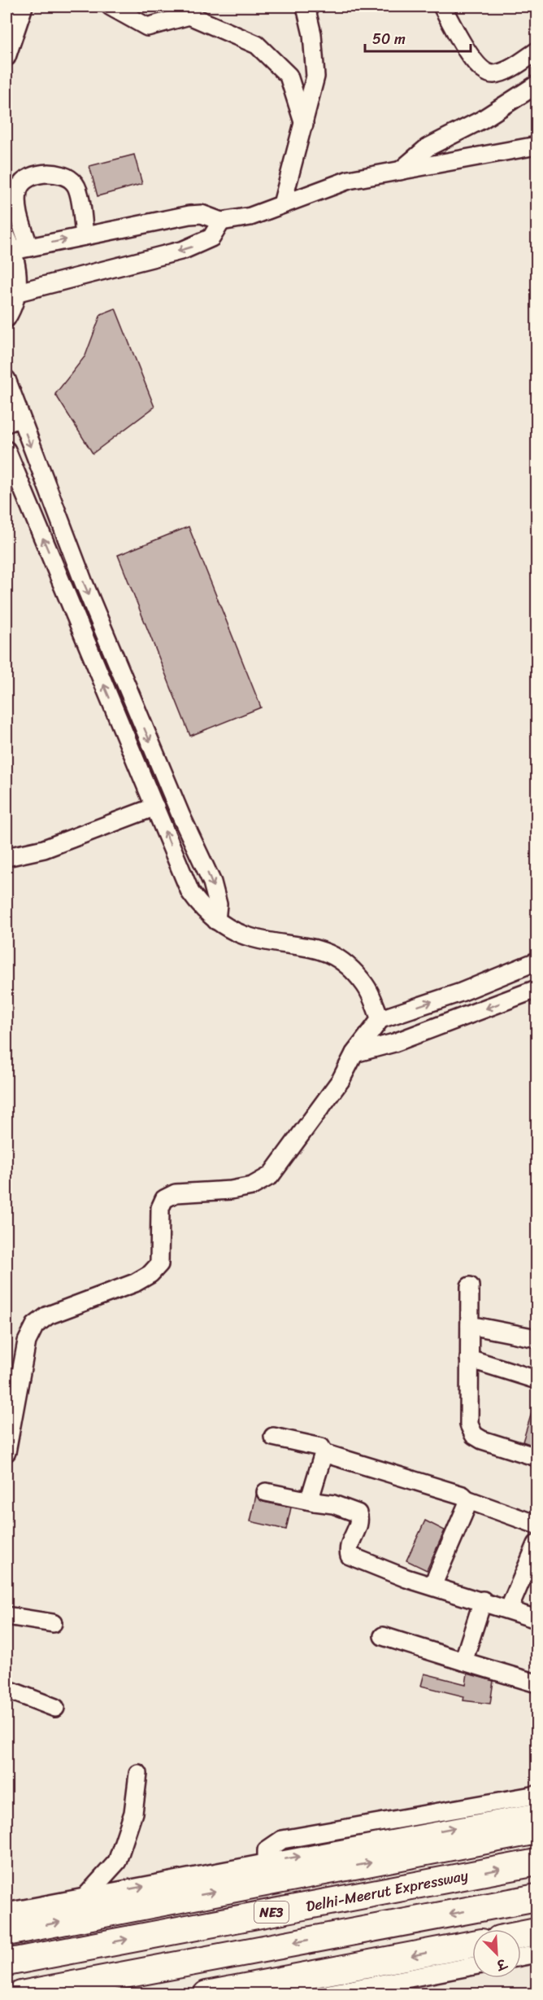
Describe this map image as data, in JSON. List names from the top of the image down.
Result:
{
  "streets": {
    "highway": ["Delhi-Meerut Expressway", "NE3"]
  },
  "scale_bar": "50 m",
  "north": "bottom right"
}
